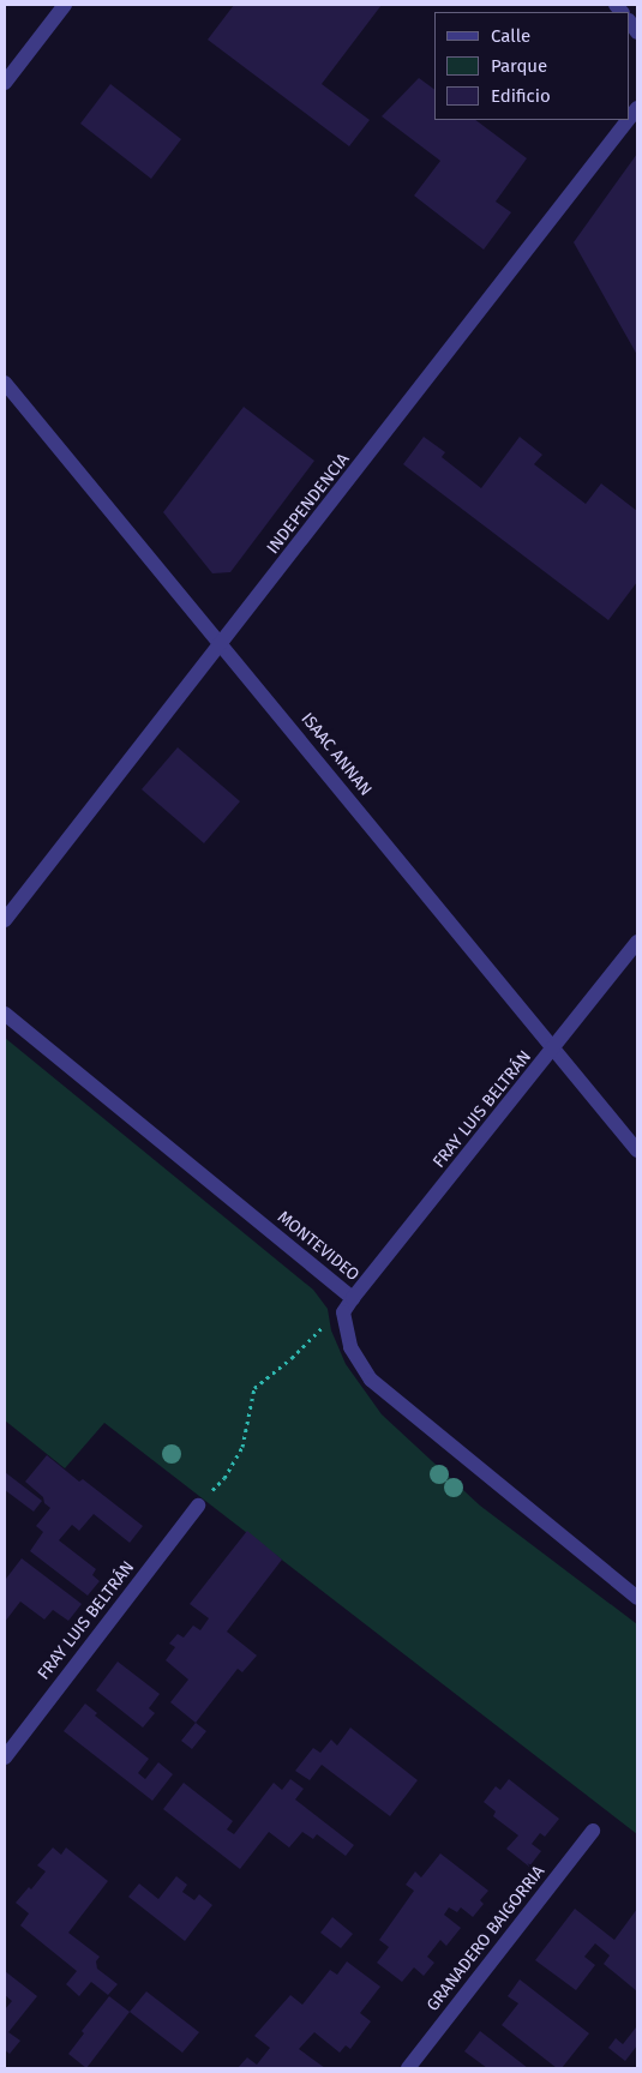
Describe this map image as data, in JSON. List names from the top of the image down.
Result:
{
  "streets": {
    "street": [
      "INDEPENDENCIA",
      "ISAAC ANNAN",
      "FRAY LUIS BELTRÁN",
      "MONTEVIDEO",
      "GRANADERO BAIGORRIA"
    ]
  },
  "crossings": [
    ["INDEPENDENCIA", "ISAAC ANNAN"],
    ["ISAAC ANNAN", "FRAY LUIS BELTRÁN"],
    ["FRAY LUIS BELTRÁN", "MONTEVIDEO"]
  ],
  "legend": ["Calle", "Parque", "Edificio"]
}
